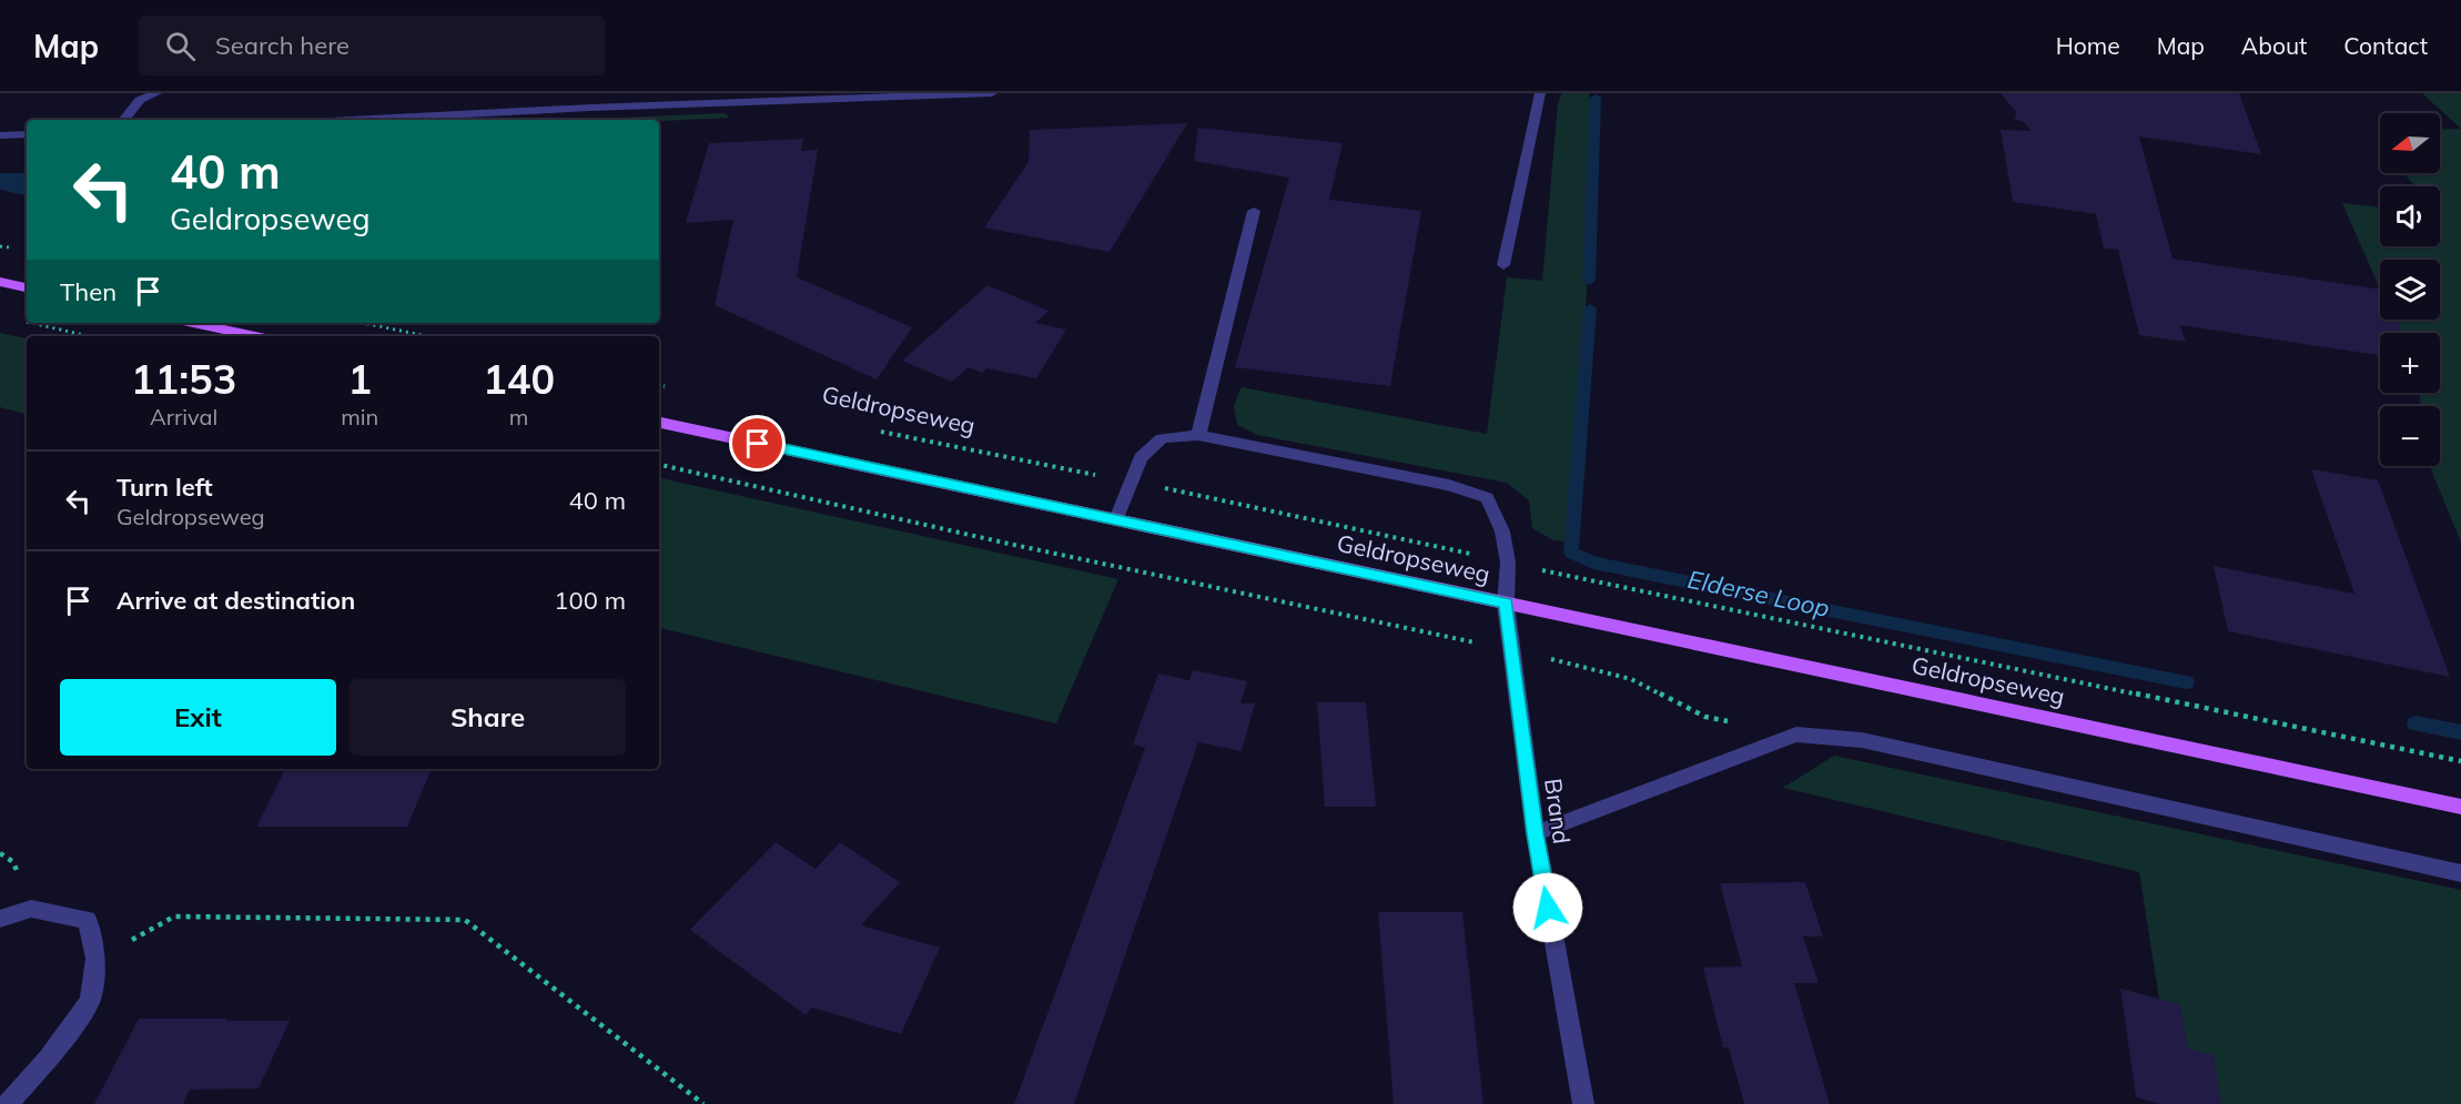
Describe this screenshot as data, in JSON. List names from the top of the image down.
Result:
{
  "streets": {
    "main road": ["Geldropseweg"],
    "street": ["Brand"]
  },
  "crossings": [
    ["Geldropseweg", "Brand"]
  ],
  "water": ["Elderse Loop"],
  "north": "left",
  "page": {
    "header": "Map",
    "search": "Search here",
    "nav": [
      "Home",
      "Map",
      "About",
      "Contact"
    ],
    "map_buttons": ["+", "−"],
    "turn": ["40 m", "Geldropseweg"],
    "then": "Then",
    "eta": [
      "11:53",
      "Arrival",
      "1",
      "min",
      "140",
      "m"
    ],
    "list": [
      {
        "name": "Turn left",
        "note": "Geldropseweg",
        "value": "40 m"
      },
      {
        "name": "Arrive at destination",
        "value": "100 m"
      }
    ],
    "buttons": ["Exit", "Share"]
  }
}
